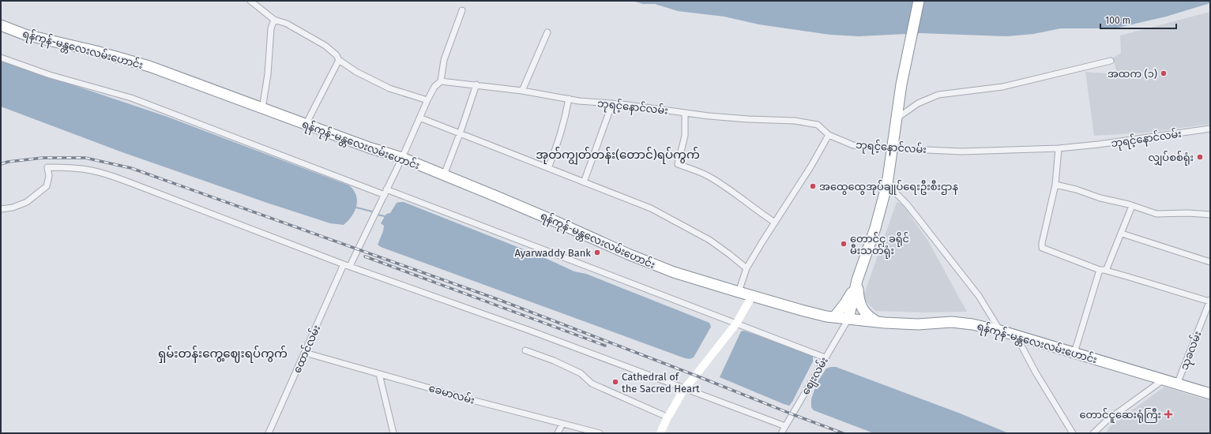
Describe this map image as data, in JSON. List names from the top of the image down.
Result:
{
  "streets": {
    "highway": ["ရန်ကုန်-မန္တလေးလမ်းဟောင်း"],
    "street": [
      "ဘုရင့်နောင်လမ်း",
      "ထောင်လမ်း",
      "သုခလမ်း",
      "စျေးလမ်း",
      "ခေမာလမ်း"
    ]
  },
  "crossings": [
    ["ရန်ကုန်-မန္တလေးလမ်းဟောင်း", "သုခလမ်း"],
    ["ရန်ကုန်-မန္တလေးလမ်းဟောင်း", "စျေးလမ်း"],
    ["ထောင်လမ်း", "ခေမာလမ်း"]
  ],
  "districts": ["အုတ်ကျွတ်တန်း(တောင်)ရပ်ကွက်", "ရှမ်းတန်းကွေ့ဈေးရပ်ကွက်"],
  "places": {
    "other": [
      "အထက (၁)",
      "လျှပ်စစ်ရုံး",
      "အထွေထွေအုပ်ချုပ်ရေးဦးစီးဌာန",
      "တောင်ငူ ခရိုင် မီးသတ်ရုံး",
      "Ayarwaddy Bank",
      "Cathedral of the Sacred Heart"
    ],
    "health": ["တောင်ငူဆေးရုံကြီး"]
  },
  "scale_bar": "100 m"
}
